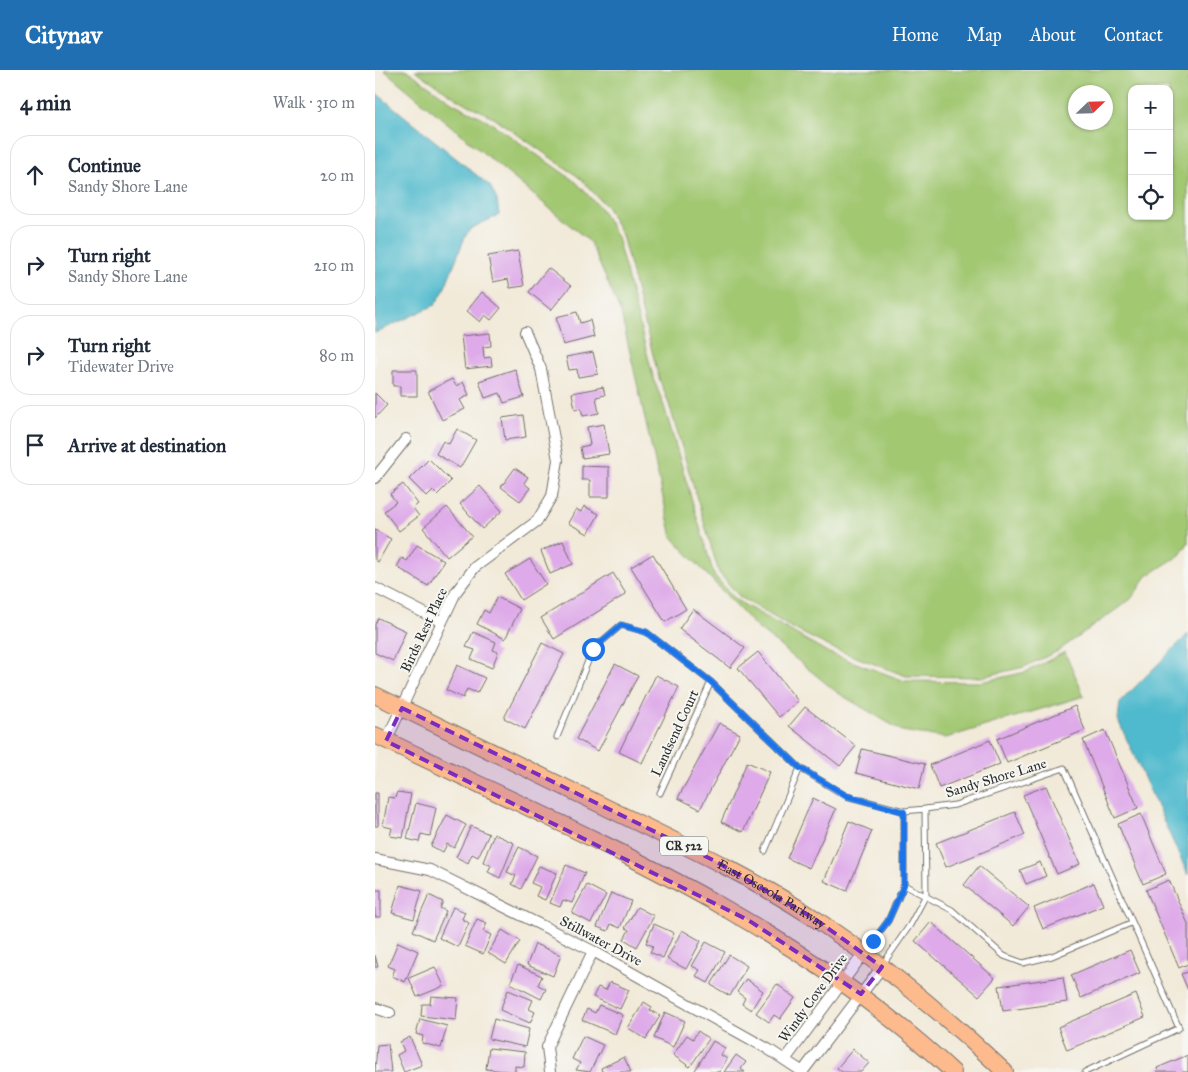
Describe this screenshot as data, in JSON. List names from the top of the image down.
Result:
{
  "streets": {
    "main road": ["CR 522", "East Osceola Parkway"],
    "street": ["Birds Rest Place", "Stillwater Drive", "Windy Cove Drive"],
    "lane": ["Landsend Court", "Sandy Shore Lane"]
  },
  "crossings": [
    ["Birds Rest Place", "CR 522"],
    ["Birds Rest Place", "East Osceola Parkway"],
    ["Landsend Court", "Sandy Shore Lane"],
    ["CR 522", "Windy Cove Drive"],
    ["East Osceola Parkway", "Windy Cove Drive"],
    ["Stillwater Drive", "Windy Cove Drive"]
  ],
  "north": "top right",
  "page": {
    "header": "Citynav",
    "nav": [
      "Home",
      "Map",
      "About",
      "Contact"
    ],
    "heading": ["4 min", "Walk · 310 m"],
    "map_buttons": ["+", "−"],
    "list": [
      ["Continue", "Sandy Shore Lane", "20 m"],
      ["Turn right", "Sandy Shore Lane", "210 m"],
      ["Turn right", "Tidewater Drive", "80 m"],
      "Arrive at destination"
    ]
  }
}
